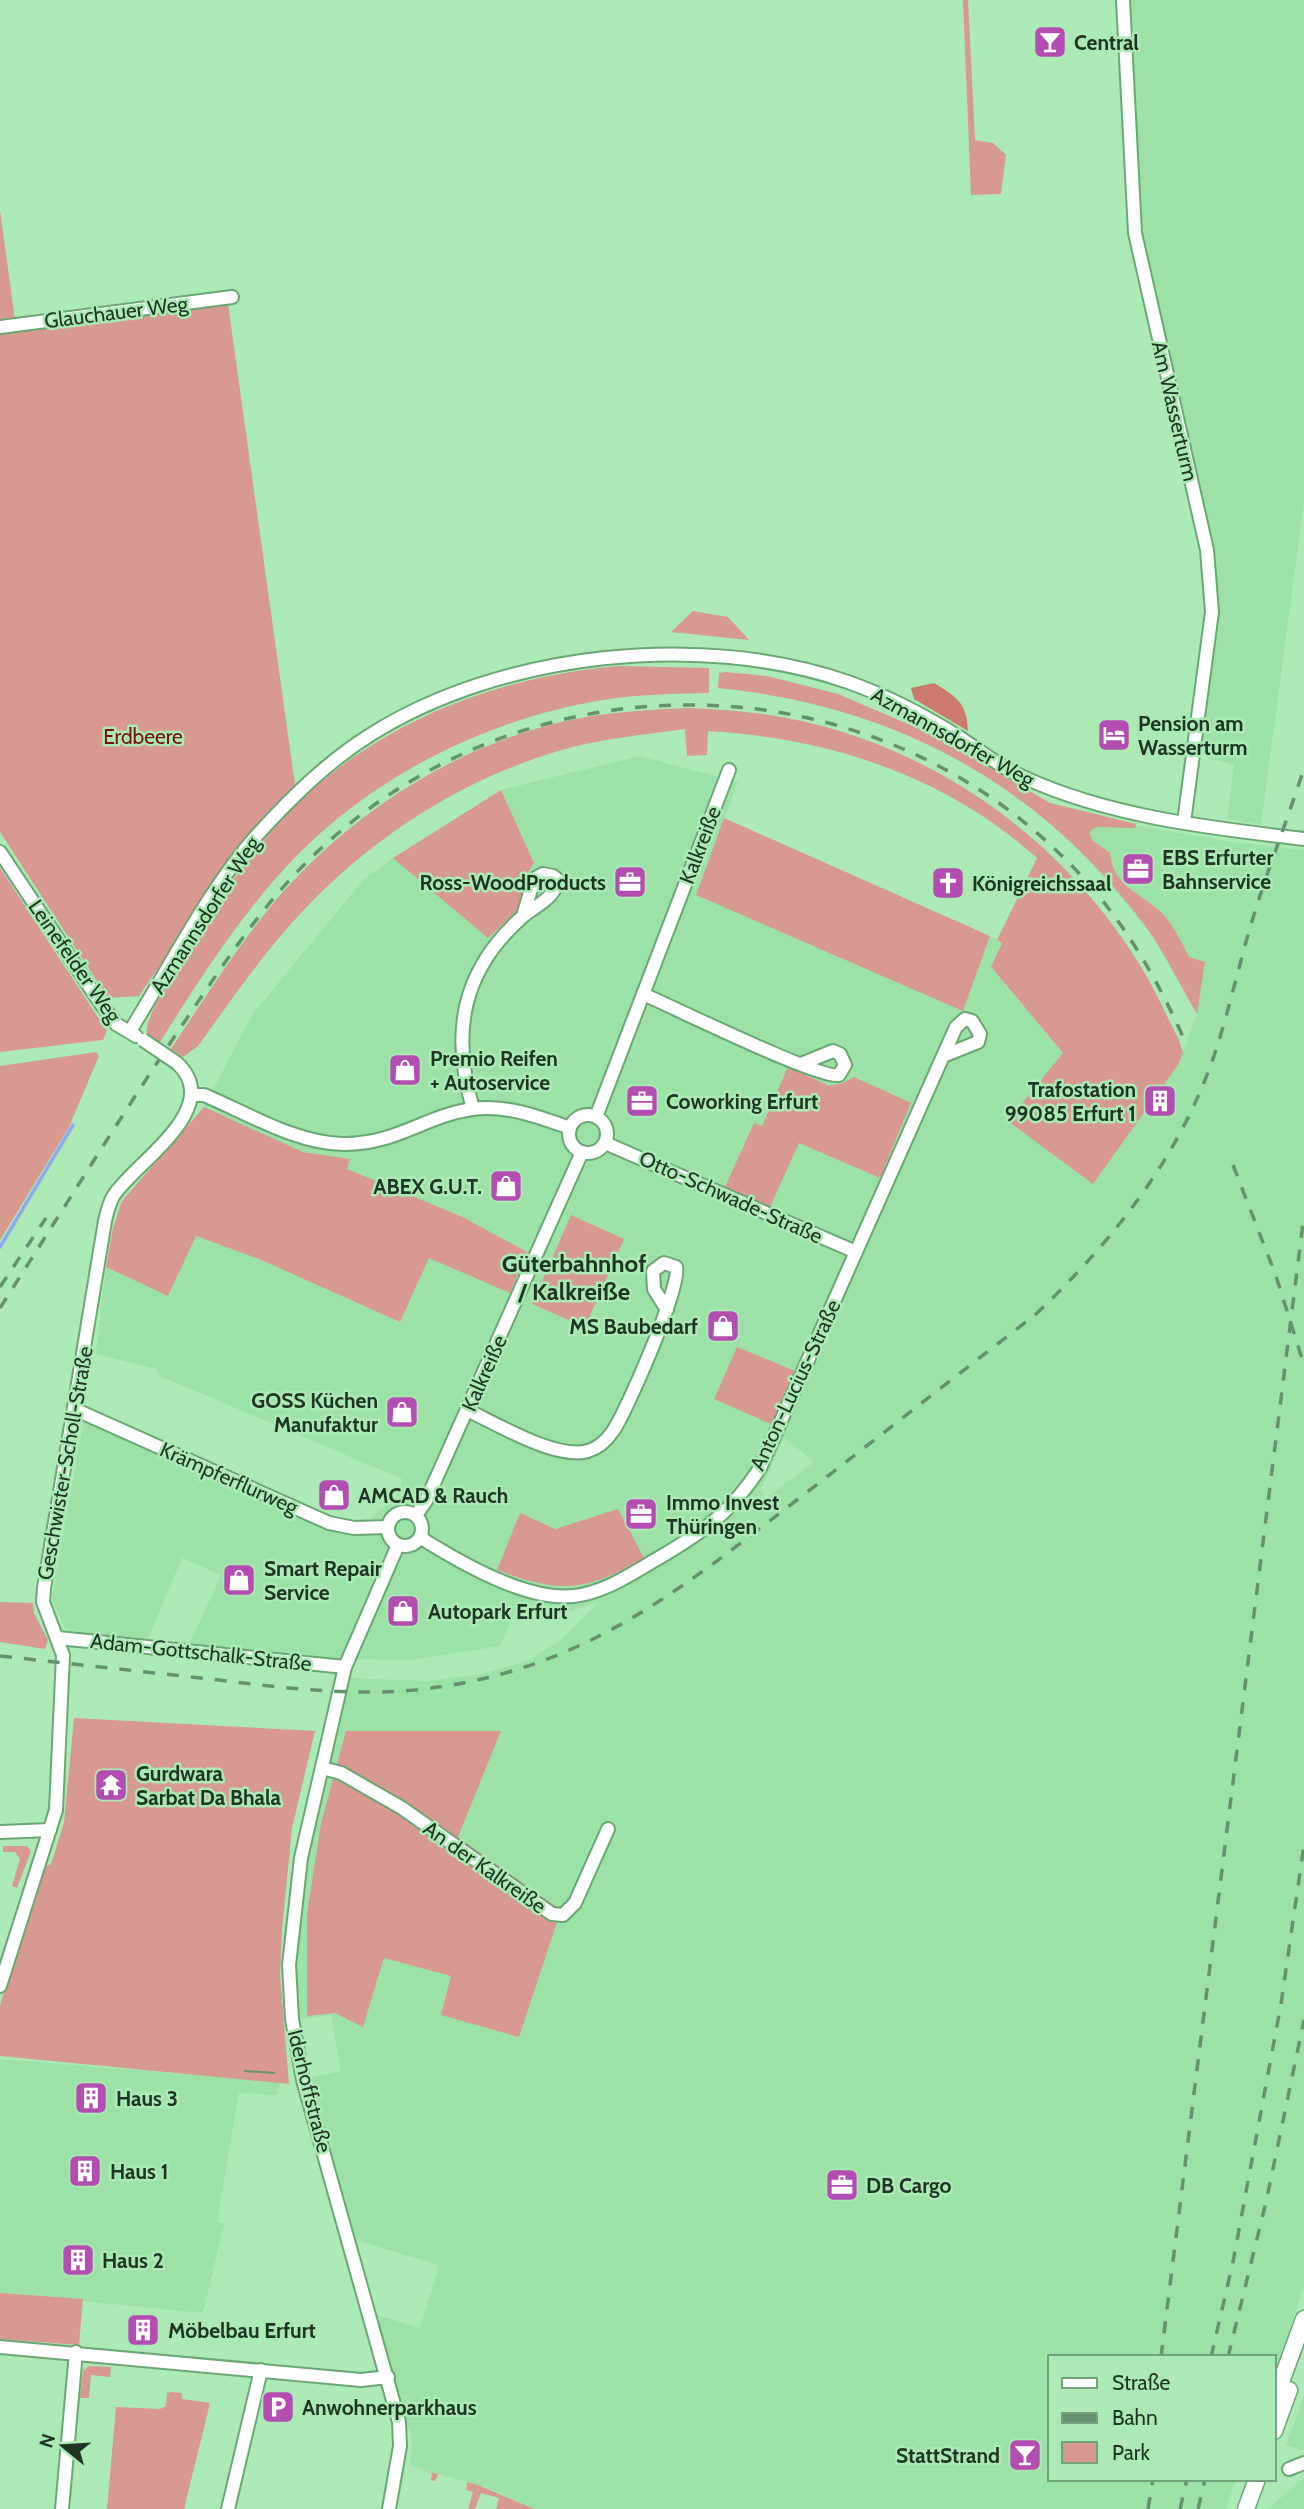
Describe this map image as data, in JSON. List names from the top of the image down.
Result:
{
  "streets": {
    "street": [
      "Glauchauer Weg",
      "Am Wasserturm",
      "Azmannsdorfer Weg",
      "Kalkreiße",
      "Leinefelder Weg",
      "Otto-Schwade-Straße",
      "Anton-Lucius-Straße",
      "Geschwister-Scholl-Straße",
      "Krämpferflurweg",
      "Adam-Gottschalk-Straße",
      "An der Kalkreiße",
      "Iderhoffstraße"
    ]
  },
  "crossings": [
    ["Am Wasserturm", "Azmannsdorfer Weg"],
    ["Azmannsdorfer Weg", "Leinefelder Weg"],
    ["Kalkreiße", "Otto-Schwade-Straße"],
    ["Kalkreiße", "Anton-Lucius-Straße"],
    ["Kalkreiße", "Krämpferflurweg"],
    ["Otto-Schwade-Straße", "Anton-Lucius-Straße"],
    ["Anton-Lucius-Straße", "Krämpferflurweg"],
    ["Geschwister-Scholl-Straße", "Krämpferflurweg"],
    ["Geschwister-Scholl-Straße", "Adam-Gottschalk-Straße"],
    ["Adam-Gottschalk-Straße", "Iderhoffstraße"],
    ["An der Kalkreiße", "Iderhoffstraße"]
  ],
  "districts": ["Güterbahnhof / Kalkreiße"],
  "parks": ["Erdbeere"],
  "places": {
    "bar": ["Central", "StattStrand"],
    "hotel": ["Pension am Wasserturm"],
    "office": [
      "EBS Erfurter Bahnservice",
      "Ross-WoodProducts",
      "Coworking Erfurt",
      "Immo Invest Thüringen",
      "DB Cargo"
    ],
    "church": ["Königreichssaal"],
    "shop": [
      "Premio Reifen + Autoservice",
      "ABEX G.U.T.",
      "MS Baubedarf",
      "GOSS Küchen Manufaktur",
      "AMCAD & Rauch",
      "Smart Repair Service",
      "Autopark Erfurt"
    ],
    "building": [
      "Trafostation 99085 Erfurt 1",
      "Haus 3",
      "Haus 1",
      "Haus 2",
      "Möbelbau Erfurt"
    ],
    "temple": ["Gurdwara Sarbat Da Bhala"],
    "parking": ["Anwohnerparkhaus"]
  },
  "legend": ["Straße", "Bahn", "Park"],
  "north": "left"
}
